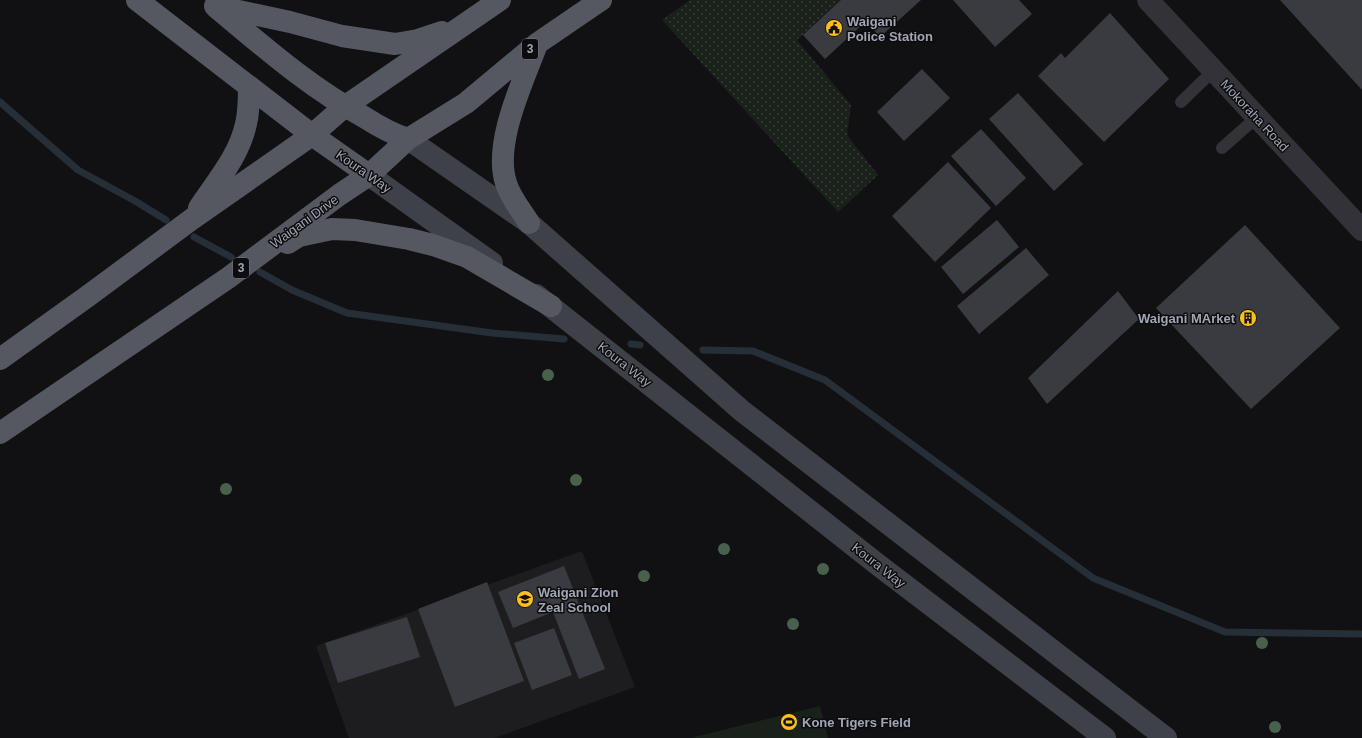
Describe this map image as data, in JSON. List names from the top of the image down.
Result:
{
  "streets": {
    "highway": ["3", "Koura Way", "Waigani Drive"],
    "street": ["Mokoraha Road"]
  },
  "crossings": [
    ["Koura Way", "Waigani Drive"]
  ],
  "places": {
    "public building": ["Waigani Police Station"],
    "building": ["Waigani MArket"],
    "school or university": ["Waigani Zion Zeal School"],
    "sports": ["Kone Tigers Field"]
  }
}
